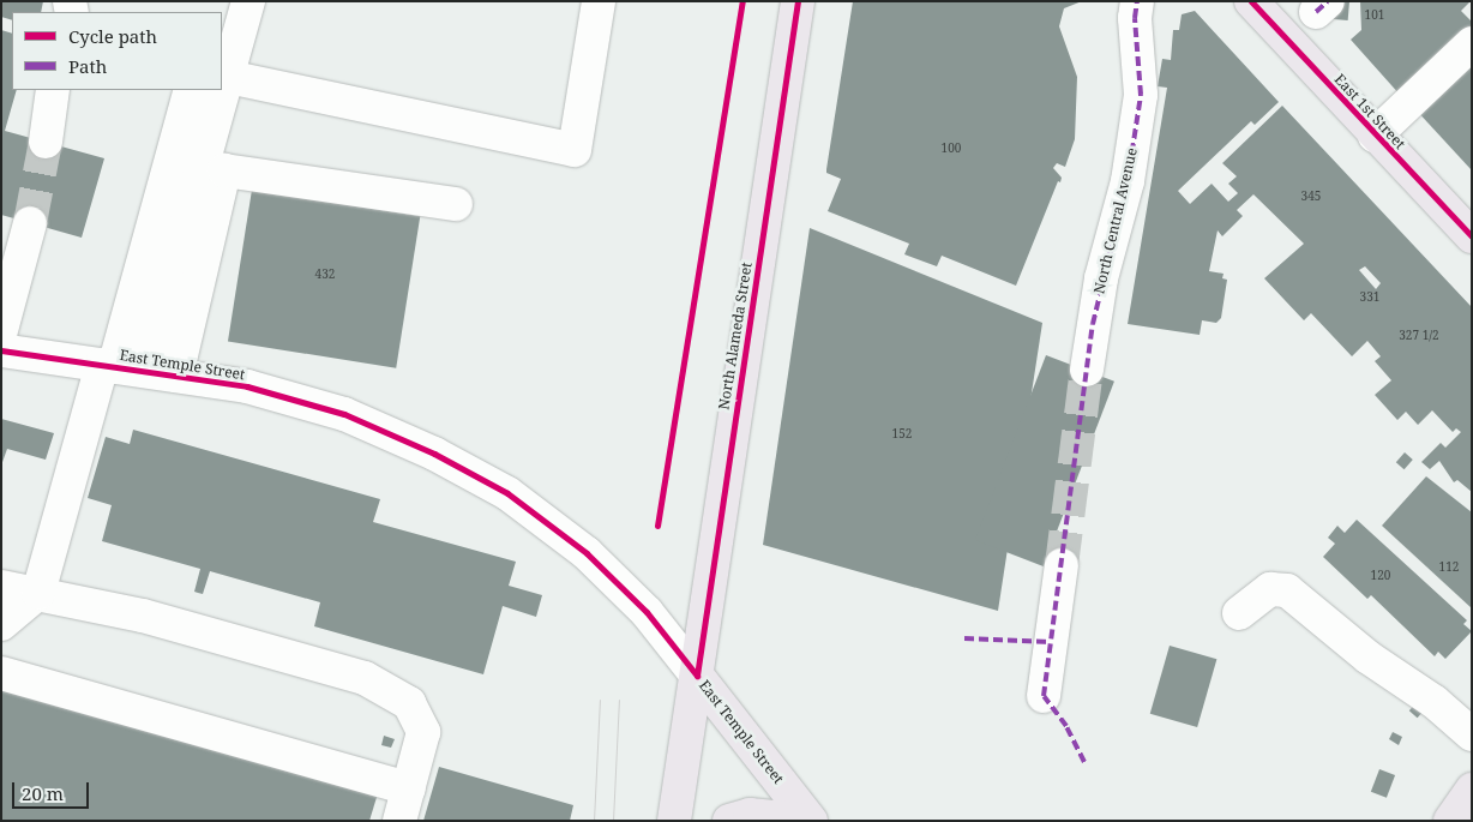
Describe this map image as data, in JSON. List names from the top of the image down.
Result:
{
  "streets": {
    "main road": ["East 1st Street", "North Alameda Street", "East Temple Street"],
    "street": ["North Central Avenue"]
  },
  "crossings": [
    ["North Alameda Street", "East Temple Street"]
  ],
  "house_numbers": [
    "101",
    "100",
    "345",
    "432",
    "331",
    "327 1/2",
    "152",
    "112",
    "120"
  ],
  "legend": ["Cycle path", "Path"],
  "scale_bar": "20 m"
}
